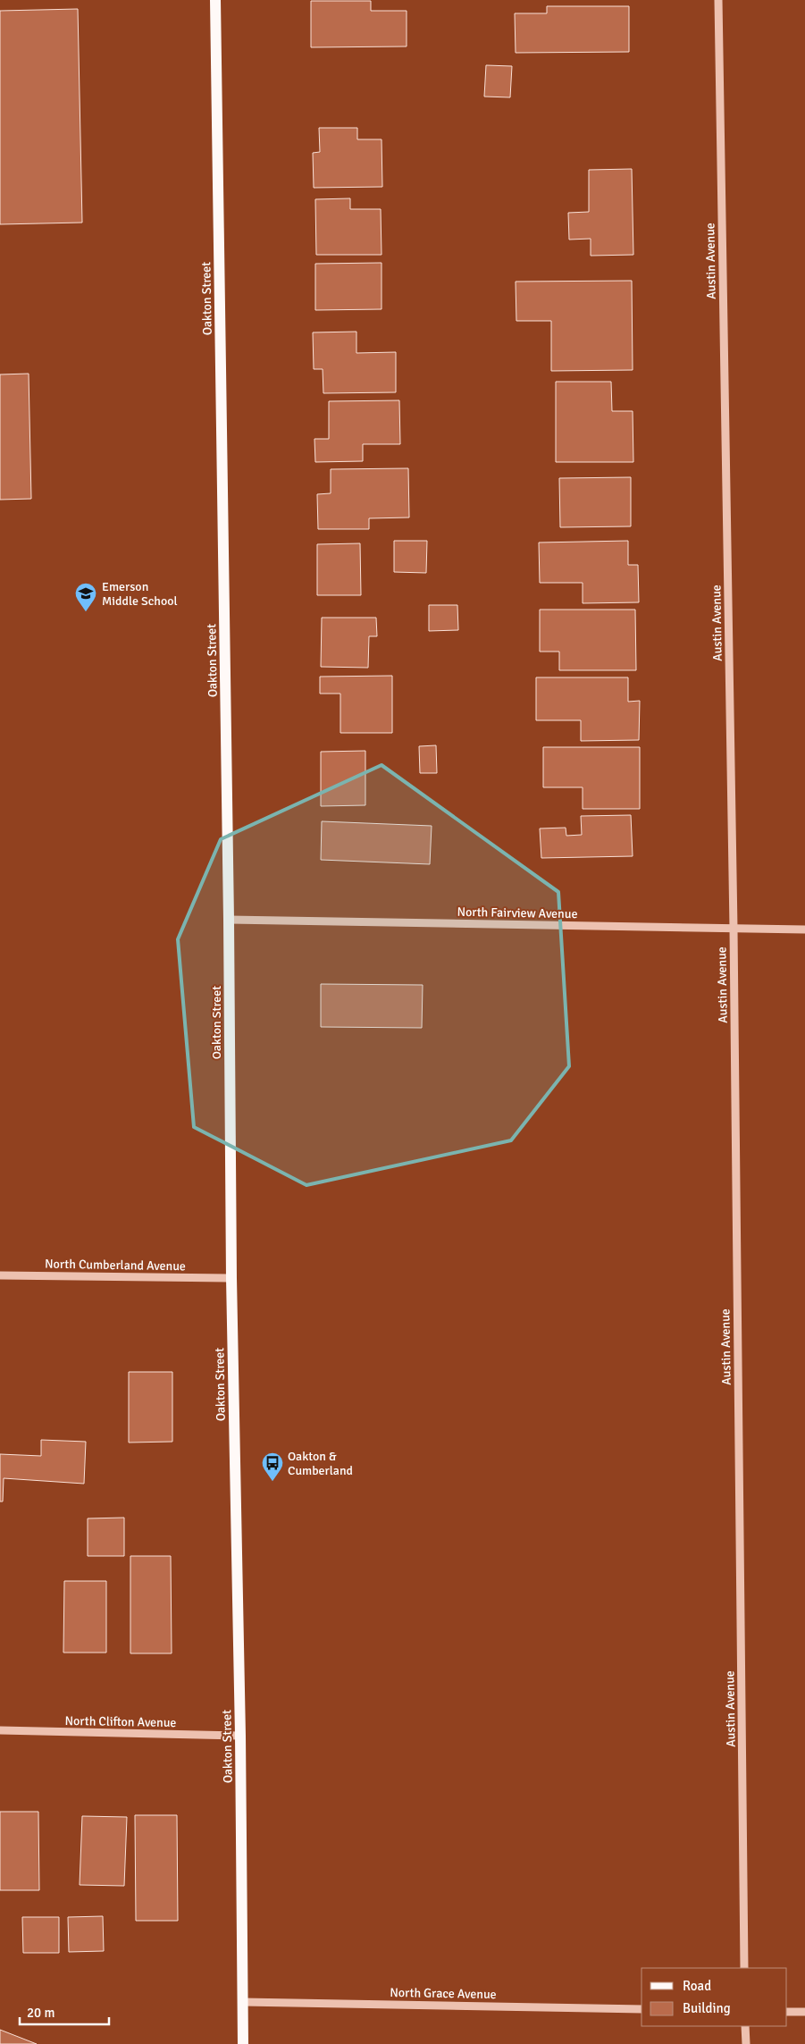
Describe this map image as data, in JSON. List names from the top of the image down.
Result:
{
  "streets": {
    "main road": ["Oakton Street"],
    "street": [
      "Austin Avenue",
      "North Fairview Avenue",
      "North Cumberland Avenue",
      "North Clifton Avenue",
      "North Grace Avenue"
    ]
  },
  "crossings": [
    ["Austin Avenue", "North Fairview Avenue"],
    ["Oakton Street", "North Fairview Avenue"],
    ["Oakton Street", "North Cumberland Avenue"],
    ["Oakton Street", "North Clifton Avenue"],
    ["Oakton Street", "North Grace Avenue"]
  ],
  "places": {
    "school or university": ["Emerson Middle School"],
    "bus stop": ["Oakton & Cumberland"]
  },
  "legend": ["Road", "Building"],
  "scale_bar": "20 m"
}
